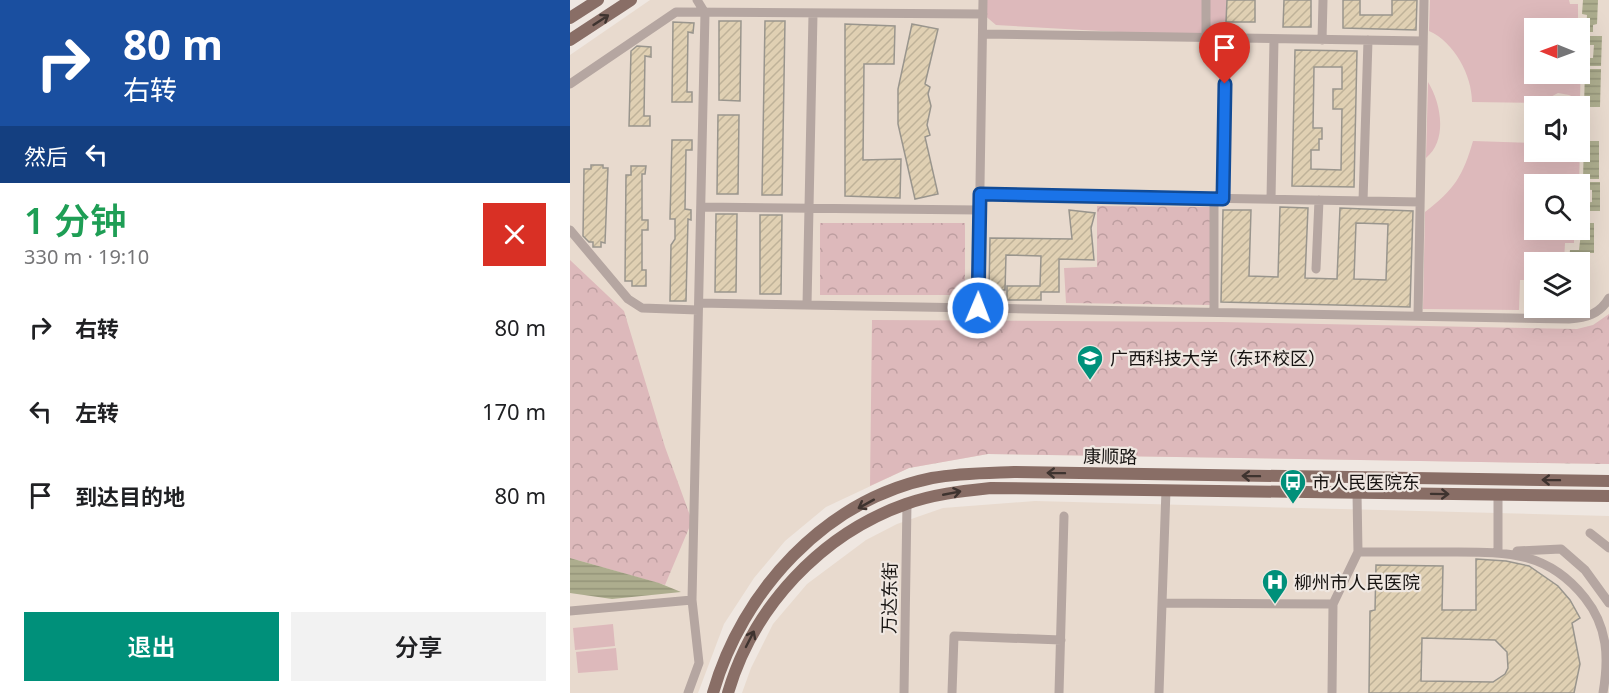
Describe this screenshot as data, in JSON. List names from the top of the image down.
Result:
{
  "streets": {
    "main road": ["康顺路"],
    "street": ["万达东街"]
  },
  "crossings": [
    ["康顺路", "万达东街"]
  ],
  "places": {
    "school or university": ["广西科技大学（东环校区）"],
    "bus stop": ["市人民医院东"],
    "hospital": ["柳州市人民医院"]
  },
  "north": "left",
  "page": {
    "turn": ["80 m", "右转"],
    "then": "然后",
    "heading": ["1 分钟", "330 m · 19:10"],
    "list": [
      {
        "name": "右转",
        "value": "80 m"
      },
      {
        "name": "左转",
        "value": "170 m"
      },
      {
        "name": "到达目的地",
        "value": "80 m"
      }
    ],
    "buttons": ["退出", "分享"]
  }
}
